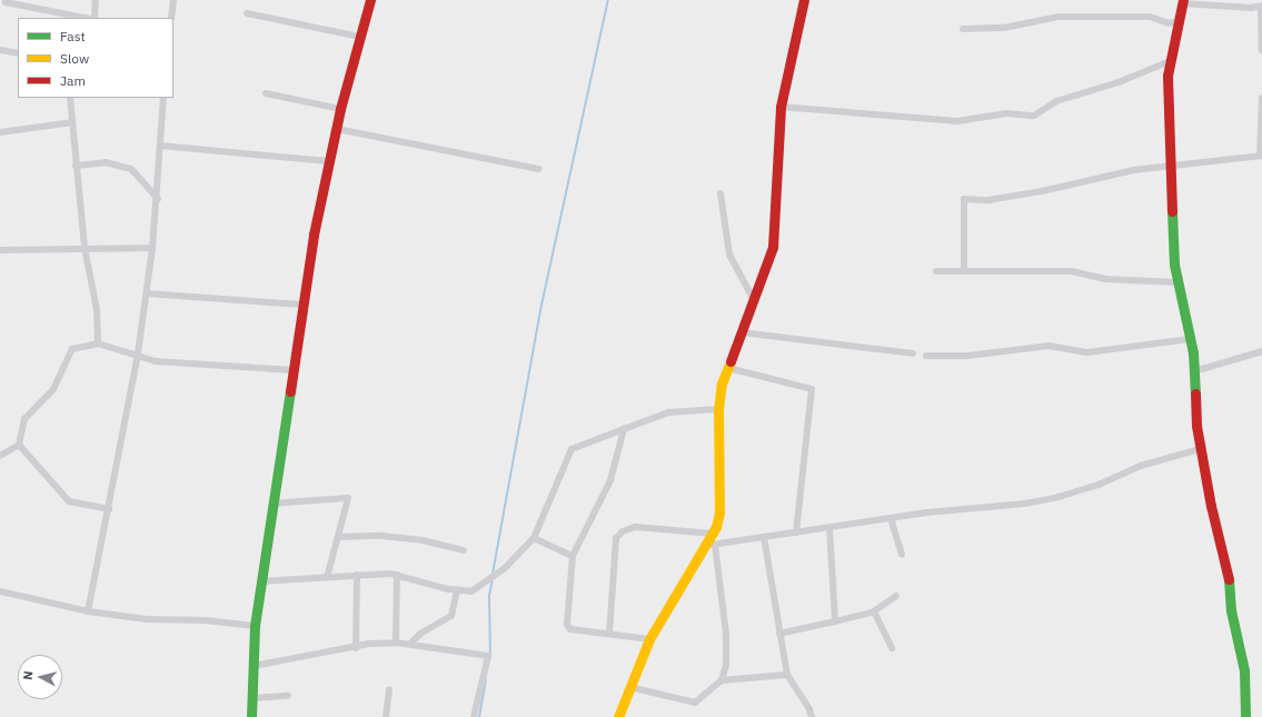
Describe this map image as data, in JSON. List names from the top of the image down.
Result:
{
  "legend": ["Fast", "Slow", "Jam"],
  "north": "left"
}
